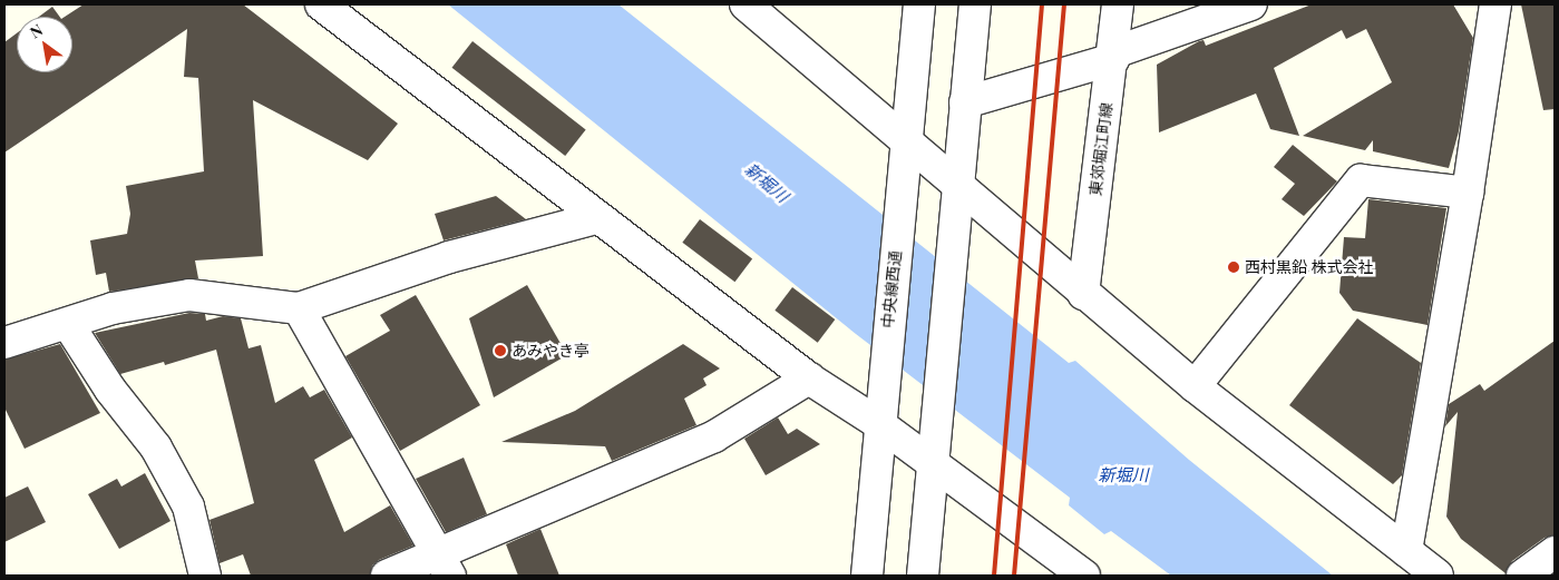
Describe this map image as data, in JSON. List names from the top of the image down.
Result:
{
  "streets": {
    "street": ["東郊堀江町線", "中央線西通"]
  },
  "water": ["新堀川"],
  "places": ["西村黒鉛 株式会社", "あみやき亭"],
  "north": "top left"
}
